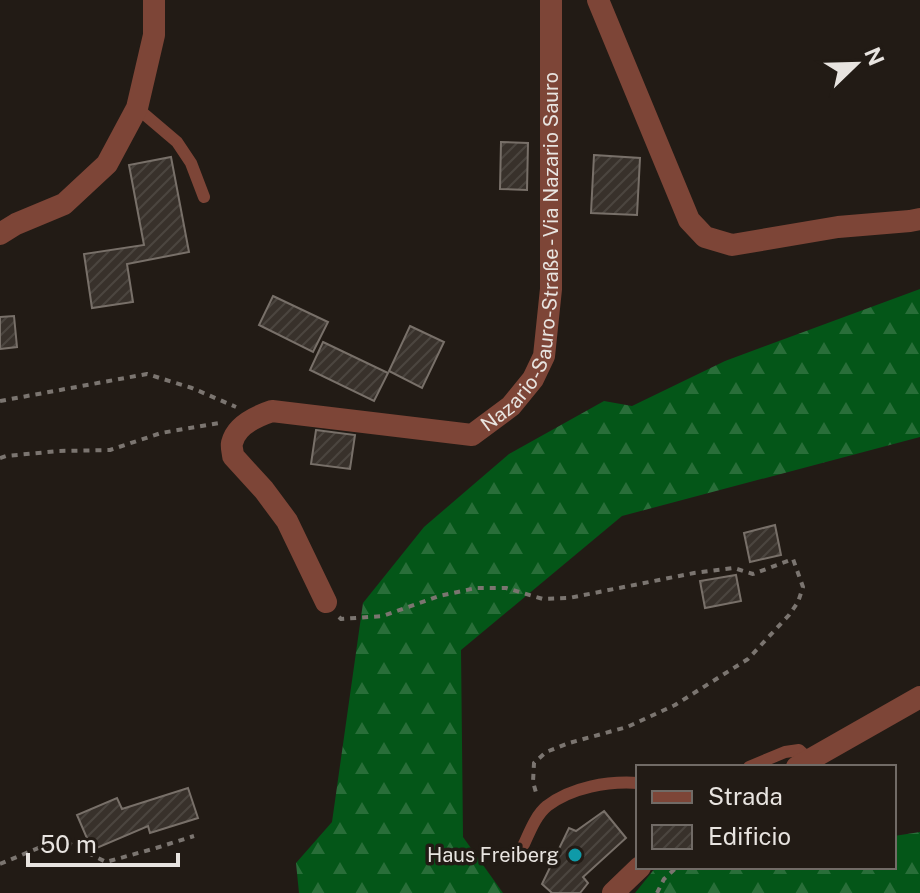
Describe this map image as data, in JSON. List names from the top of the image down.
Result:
{
  "streets": {
    "street": ["Nazario-Sauro-Straße - Via Nazario Sauro"]
  },
  "places": ["Haus Freiberg"],
  "legend": ["Strada", "Edificio"],
  "scale_bar": "50 m",
  "north": "top right"
}
